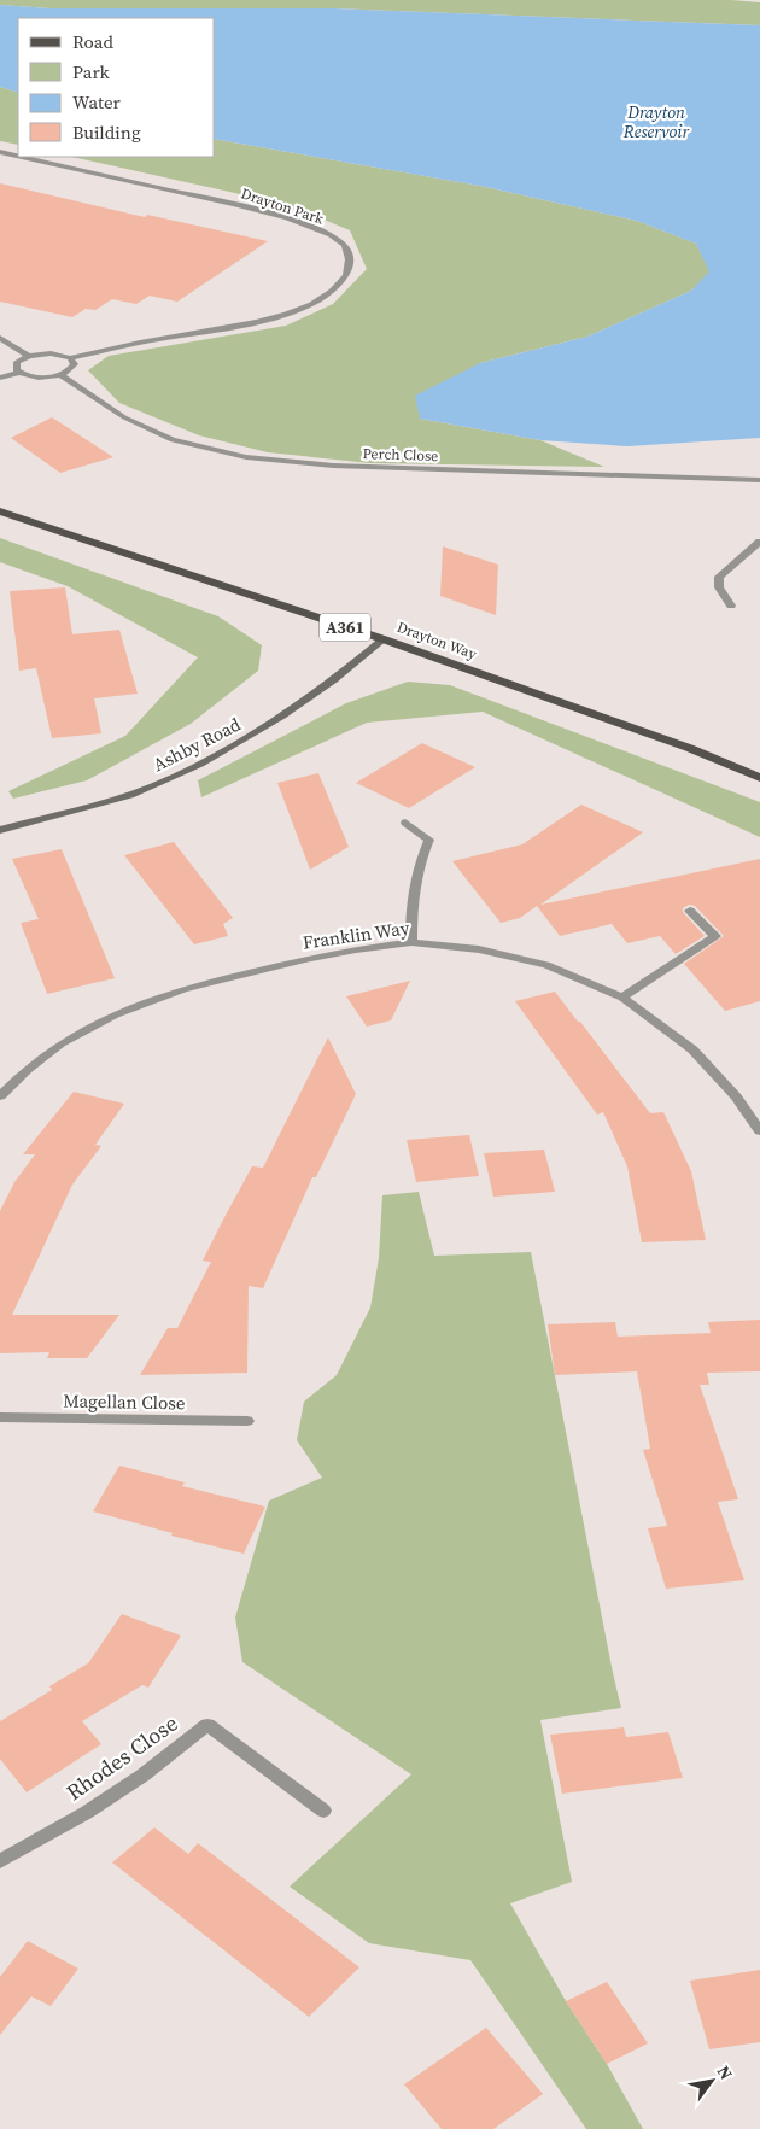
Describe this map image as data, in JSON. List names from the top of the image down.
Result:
{
  "streets": {
    "main road": ["A361", "Drayton Way"],
    "street": [
      "Drayton Park",
      "Perch Close",
      "Ashby Road",
      "Franklin Way",
      "Magellan Close",
      "Rhodes Close"
    ]
  },
  "crossings": [
    ["Drayton Way", "Ashby Road"]
  ],
  "water": ["Drayton Reservoir"],
  "legend": [
    "Road",
    "Park",
    "Water",
    "Building"
  ],
  "north": "top right"
}
